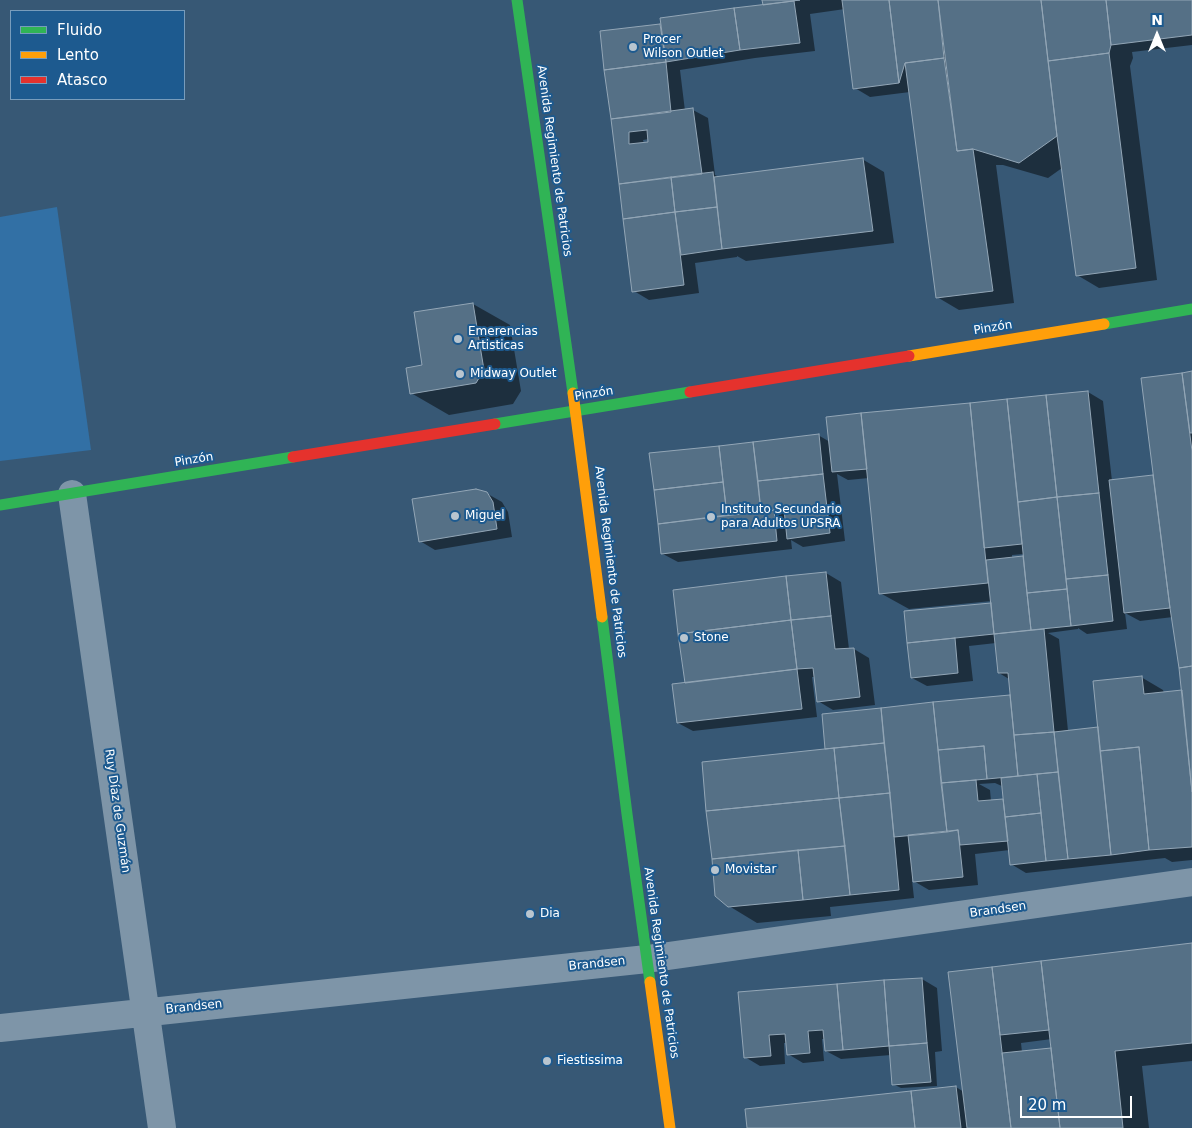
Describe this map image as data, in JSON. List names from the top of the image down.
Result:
{
  "streets": {
    "street": [
      "Avenida Regimiento de Patricios",
      "Pinzón",
      "Ruy Díaz de Guzmán",
      "Brandsen"
    ]
  },
  "crossings": [
    ["Avenida Regimiento de Patricios", "Pinzón"],
    ["Avenida Regimiento de Patricios", "Brandsen"],
    ["Pinzón", "Ruy Díaz de Guzmán"],
    ["Ruy Díaz de Guzmán", "Brandsen"]
  ],
  "places": [
    "Procer Wilson Outlet",
    "Emerencias Artisticas",
    "Midway Outlet",
    "Miguel",
    "Instituto Secundario para Adultos UPSRA",
    "Stone",
    "Movistar",
    "Dia",
    "Fiestissima"
  ],
  "legend": ["Fluido", "Lento", "Atasco"],
  "scale_bar": "20 m",
  "north": "top"
}
